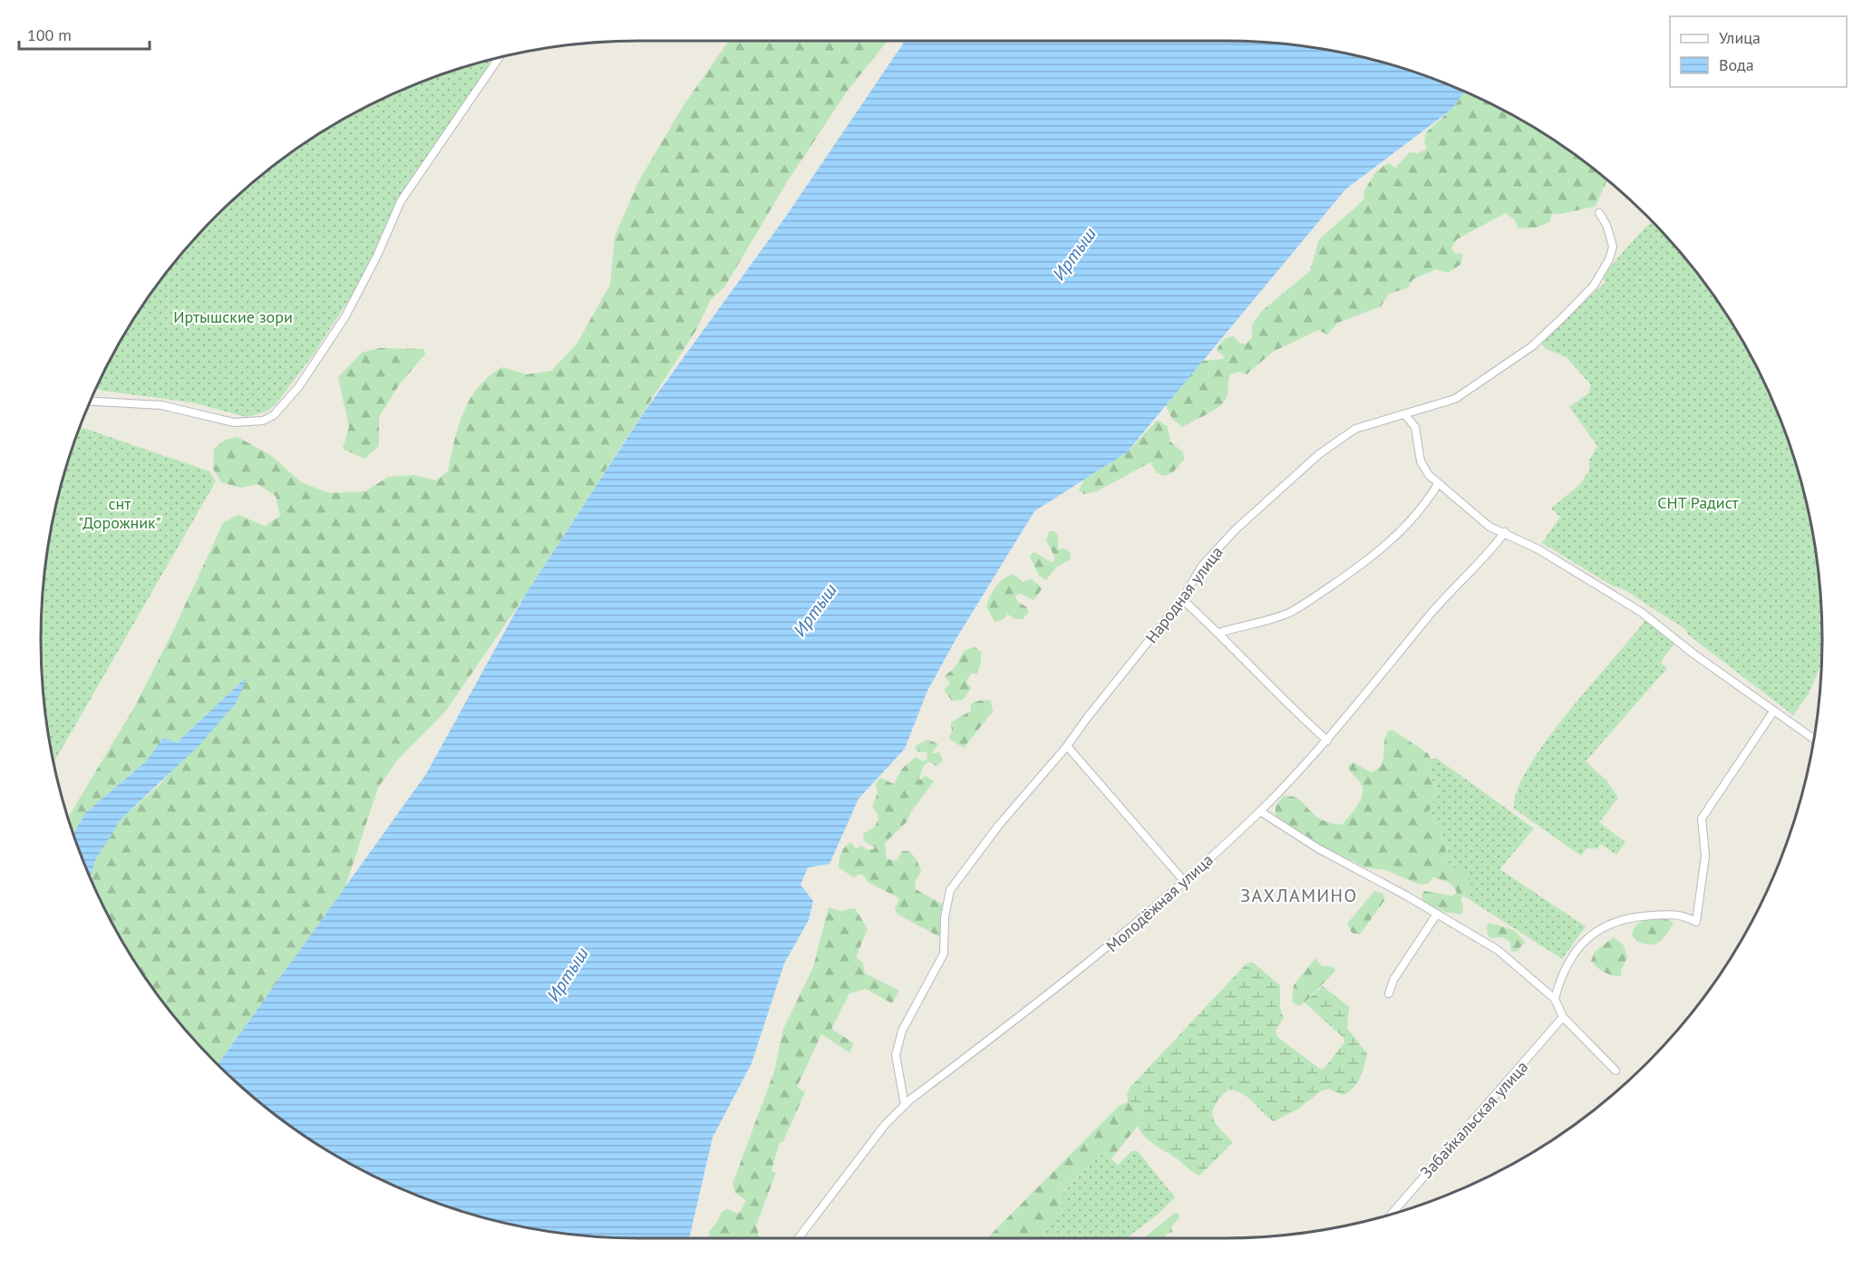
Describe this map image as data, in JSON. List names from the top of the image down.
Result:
{
  "streets": {
    "street": ["Народная улица", "Молодёжная улица", "Забайкальская улица"]
  },
  "crossings": [
    ["Народная улица", "Молодёжная улица"]
  ],
  "districts": ["ЗАХЛАМИНО"],
  "water": ["Иртыш"],
  "parks": ["Иртышские зори", "СНТ Радист", "снт \"Дорожник\""],
  "legend": ["Улица", "Вода"],
  "scale_bar": "100 m"
}
